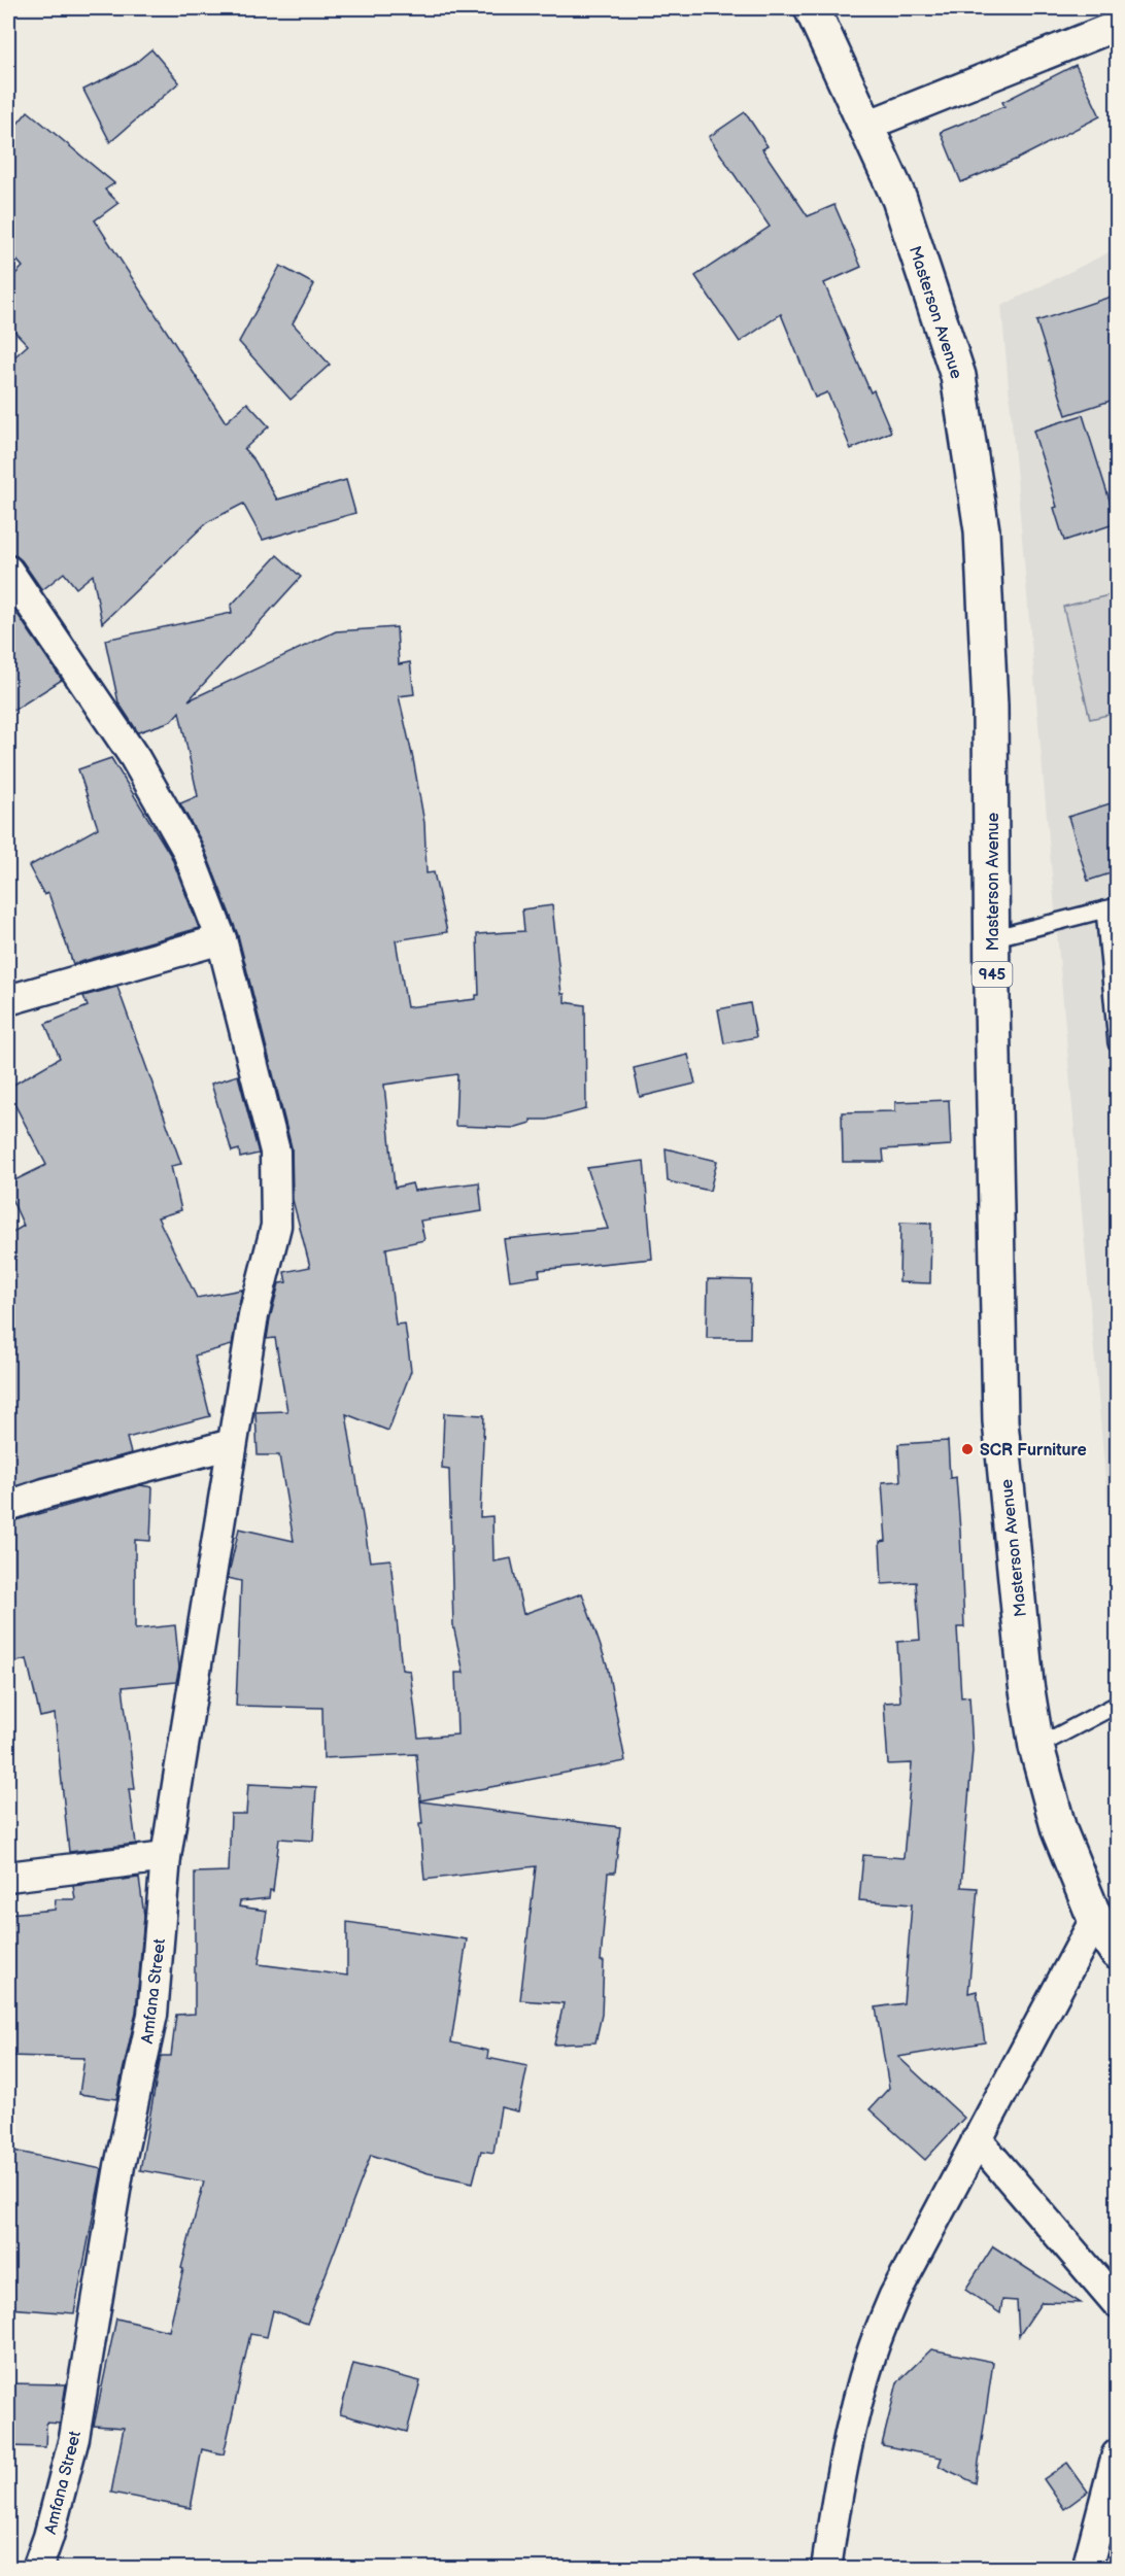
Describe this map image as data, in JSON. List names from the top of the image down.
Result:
{
  "streets": {
    "main road": ["Masterson Avenue", "945"],
    "street": ["Amfana Street"]
  },
  "places": ["SCR Furniture"]
}
